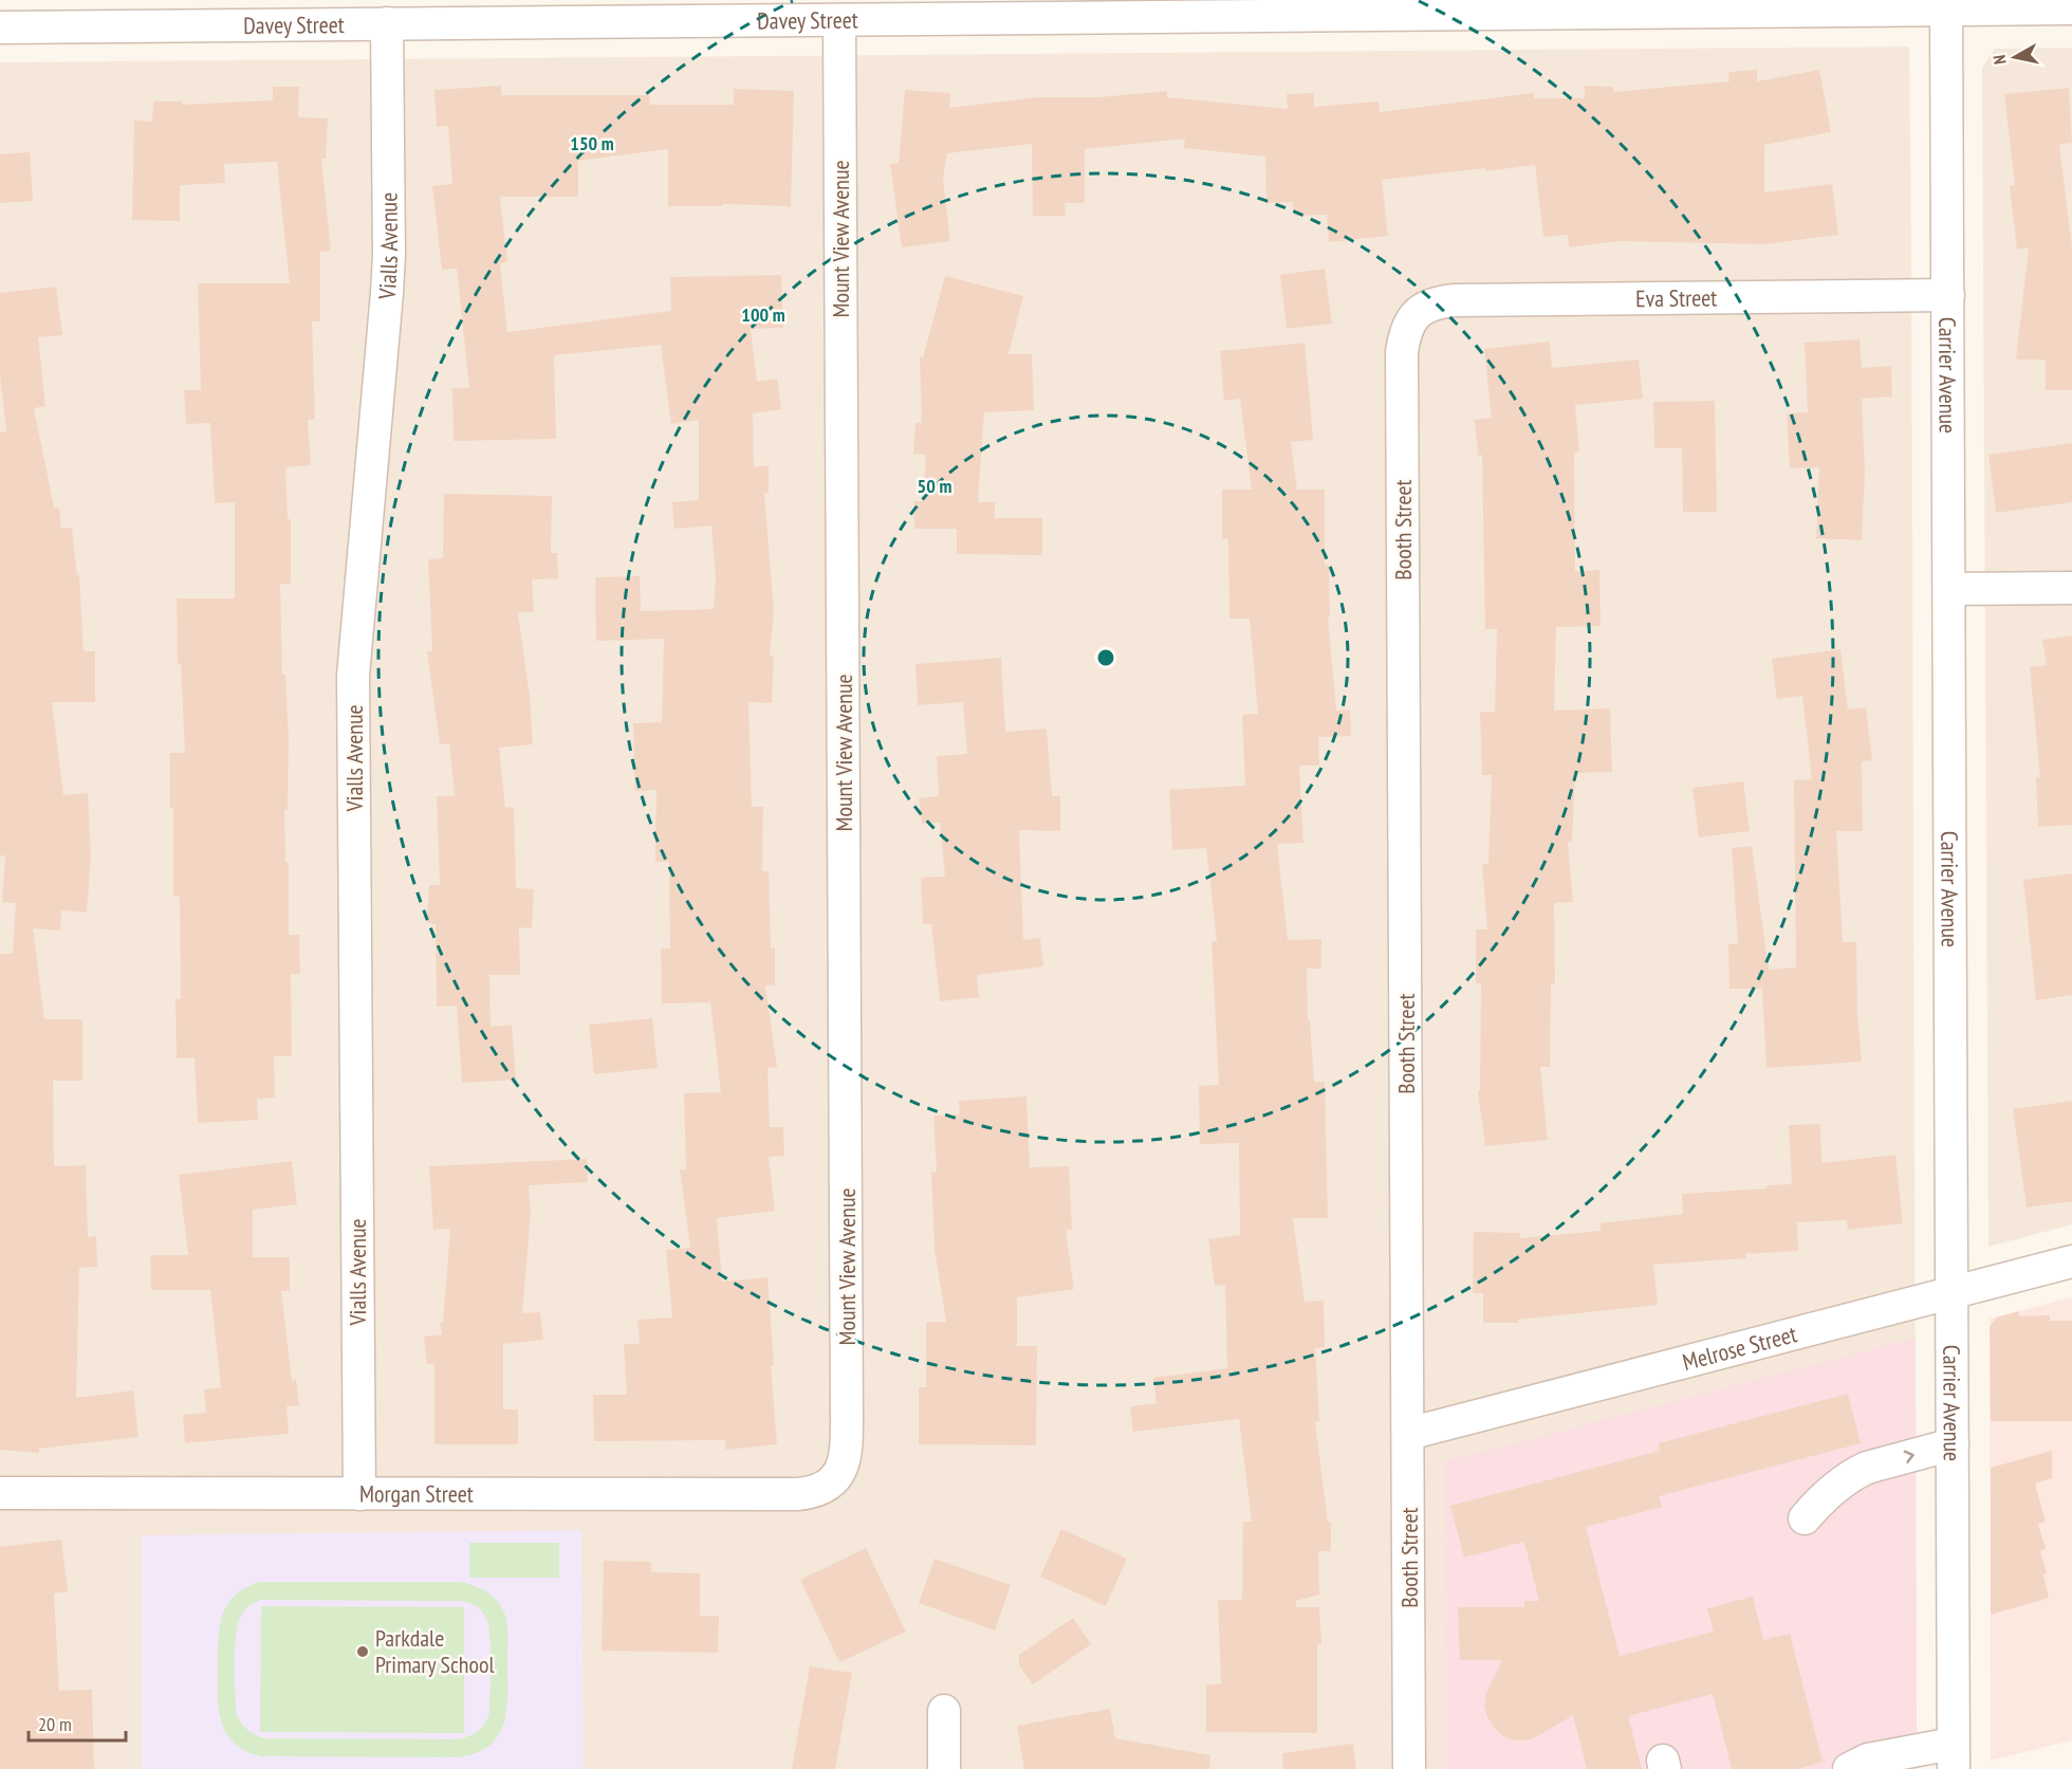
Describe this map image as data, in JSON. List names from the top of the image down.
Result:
{
  "streets": {
    "street": [
      "Davey Street",
      "Mount View Avenue",
      "Vialls Avenue",
      "Eva Street",
      "Carrier Avenue",
      "Booth Street",
      "Melrose Street",
      "Morgan Street"
    ]
  },
  "crossings": [
    ["Davey Street", "Mount View Avenue"],
    ["Davey Street", "Vialls Avenue"],
    ["Davey Street", "Carrier Avenue"],
    ["Mount View Avenue", "Morgan Street"],
    ["Vialls Avenue", "Morgan Street"],
    ["Eva Street", "Carrier Avenue"],
    ["Eva Street", "Booth Street"],
    ["Carrier Avenue", "Melrose Street"],
    ["Booth Street", "Melrose Street"]
  ],
  "places": ["Parkdale Primary School"],
  "scale_bar": "20 m",
  "north": "left",
  "rings": ["150 m", "100 m", "50 m"]
}
